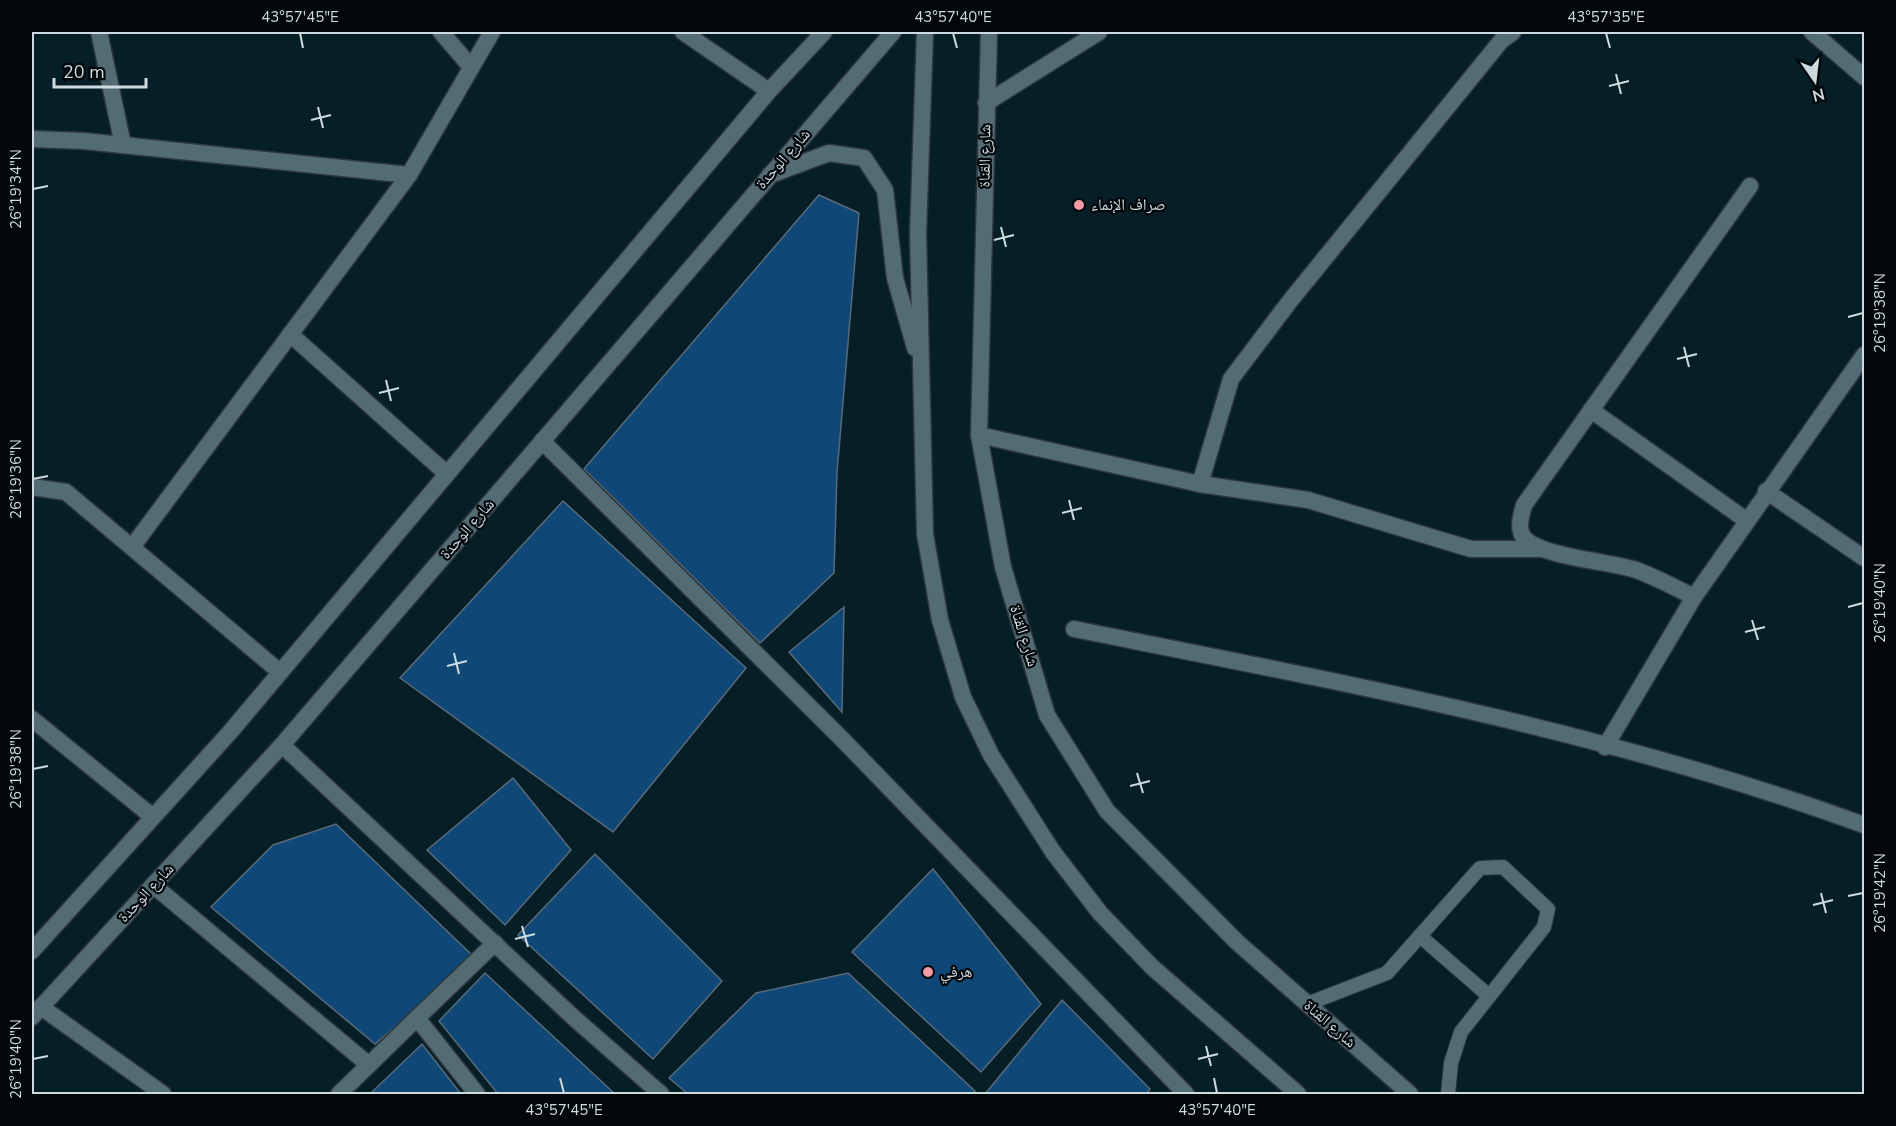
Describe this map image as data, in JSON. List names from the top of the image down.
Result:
{
  "streets": {
    "street": ["شارع القناة", "شارع الوحدة"]
  },
  "places": ["صراف الإنماء", "هرفي"],
  "scale_bar": "20 m",
  "north": "bottom",
  "coordinates": [
    "43°57'45\"E",
    "43°57'40\"E",
    "43°57'35\"E",
    "26°19'34\"N",
    "26°19'38\"N",
    "26°19'36\"N",
    "26°19'40\"N",
    "26°19'42\"N"
  ]
}
